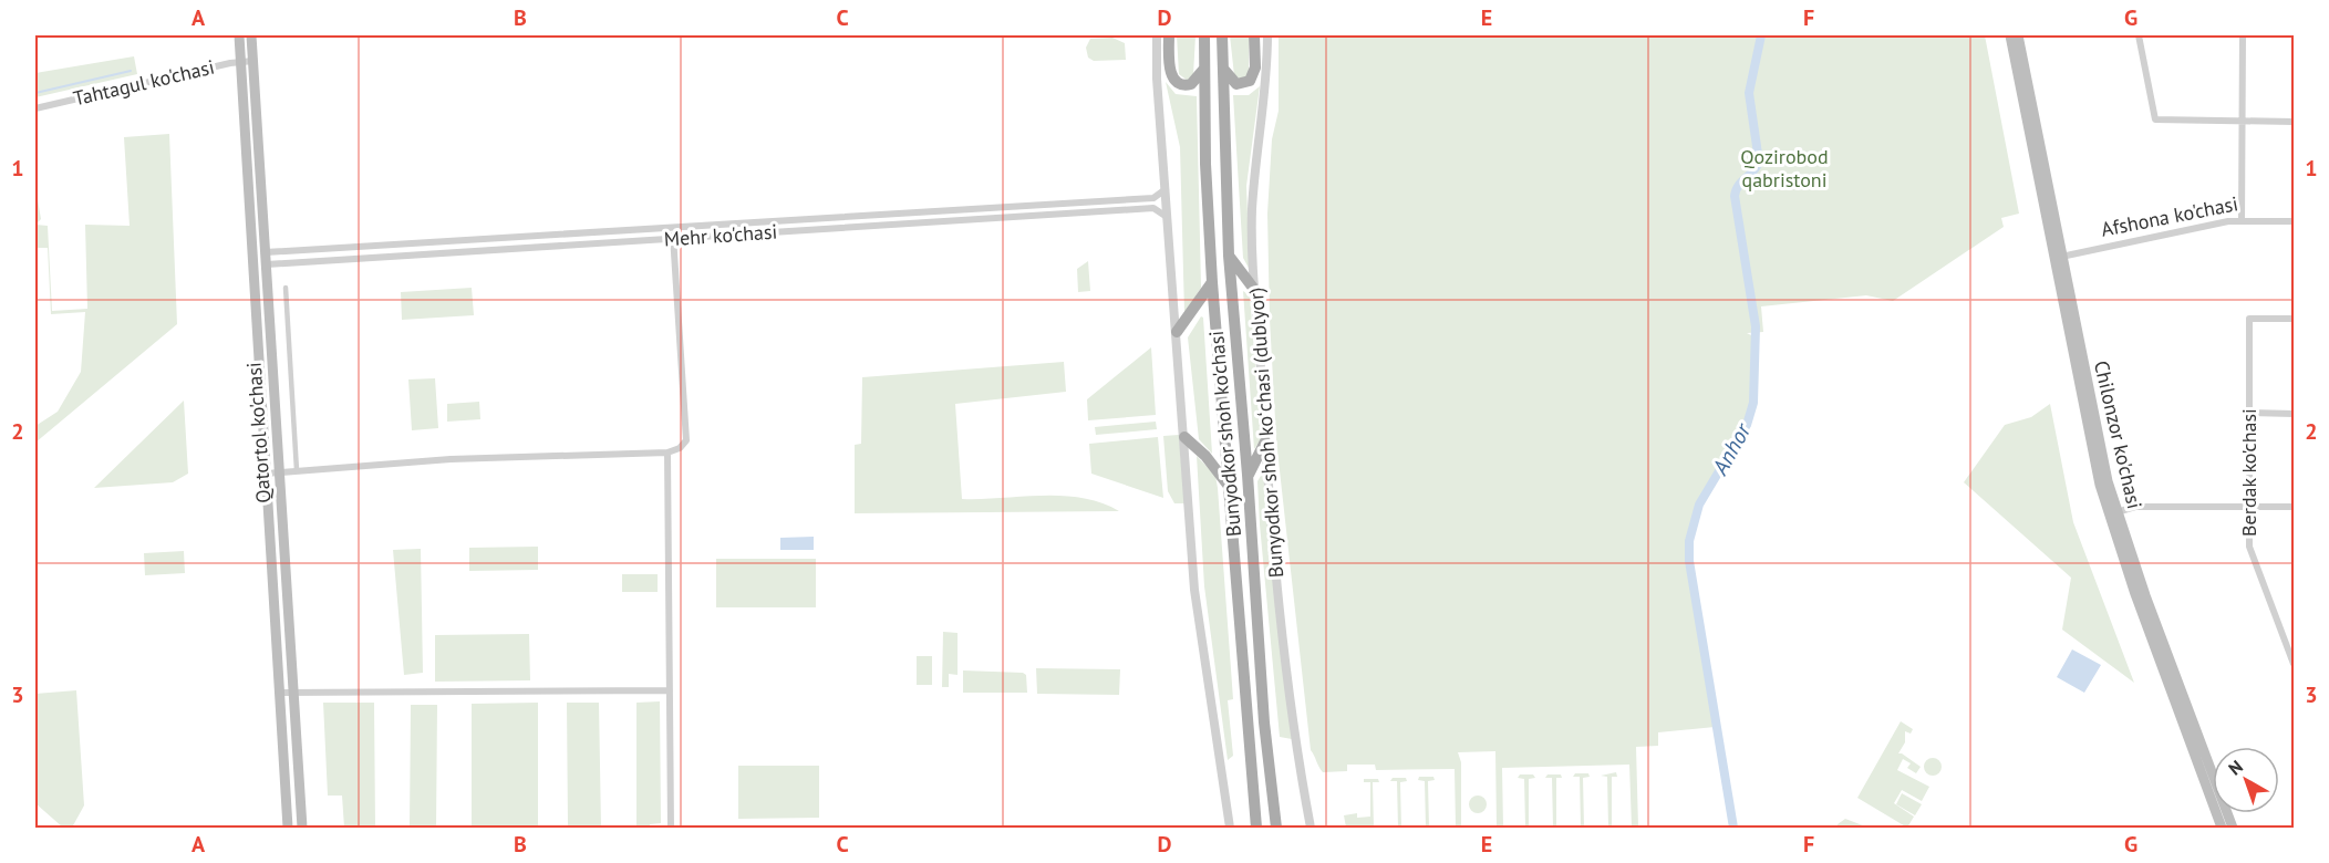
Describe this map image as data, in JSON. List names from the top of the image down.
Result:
{
  "streets": {
    "main road": ["Qatortol ko'chasi", "Bunyodkor shoh ko'chasi", "Chilonzor ko'chasi"],
    "street": [
      "Tahtagul ko'chasi",
      "Afshona ko'chasi",
      "Mehr ko'chasi",
      "Bunyodkor shoh koʻchasi (dublyor)",
      "Berdak ko'chasi"
    ]
  },
  "crossings": [
    ["Tahtagul ko'chasi", "Qatortol ko'chasi"],
    ["Afshona ko'chasi", "Chilonzor ko'chasi"],
    ["Mehr ko'chasi", "Qatortol ko'chasi"]
  ],
  "water": ["Anhor"],
  "parks": ["Qozirobod qabristoni"],
  "north": "top left",
  "grid": {
    "columns": [
      "A",
      "B",
      "C",
      "D",
      "E",
      "F",
      "G"
    ],
    "rows": ["1", "2", "3"]
  }
}
